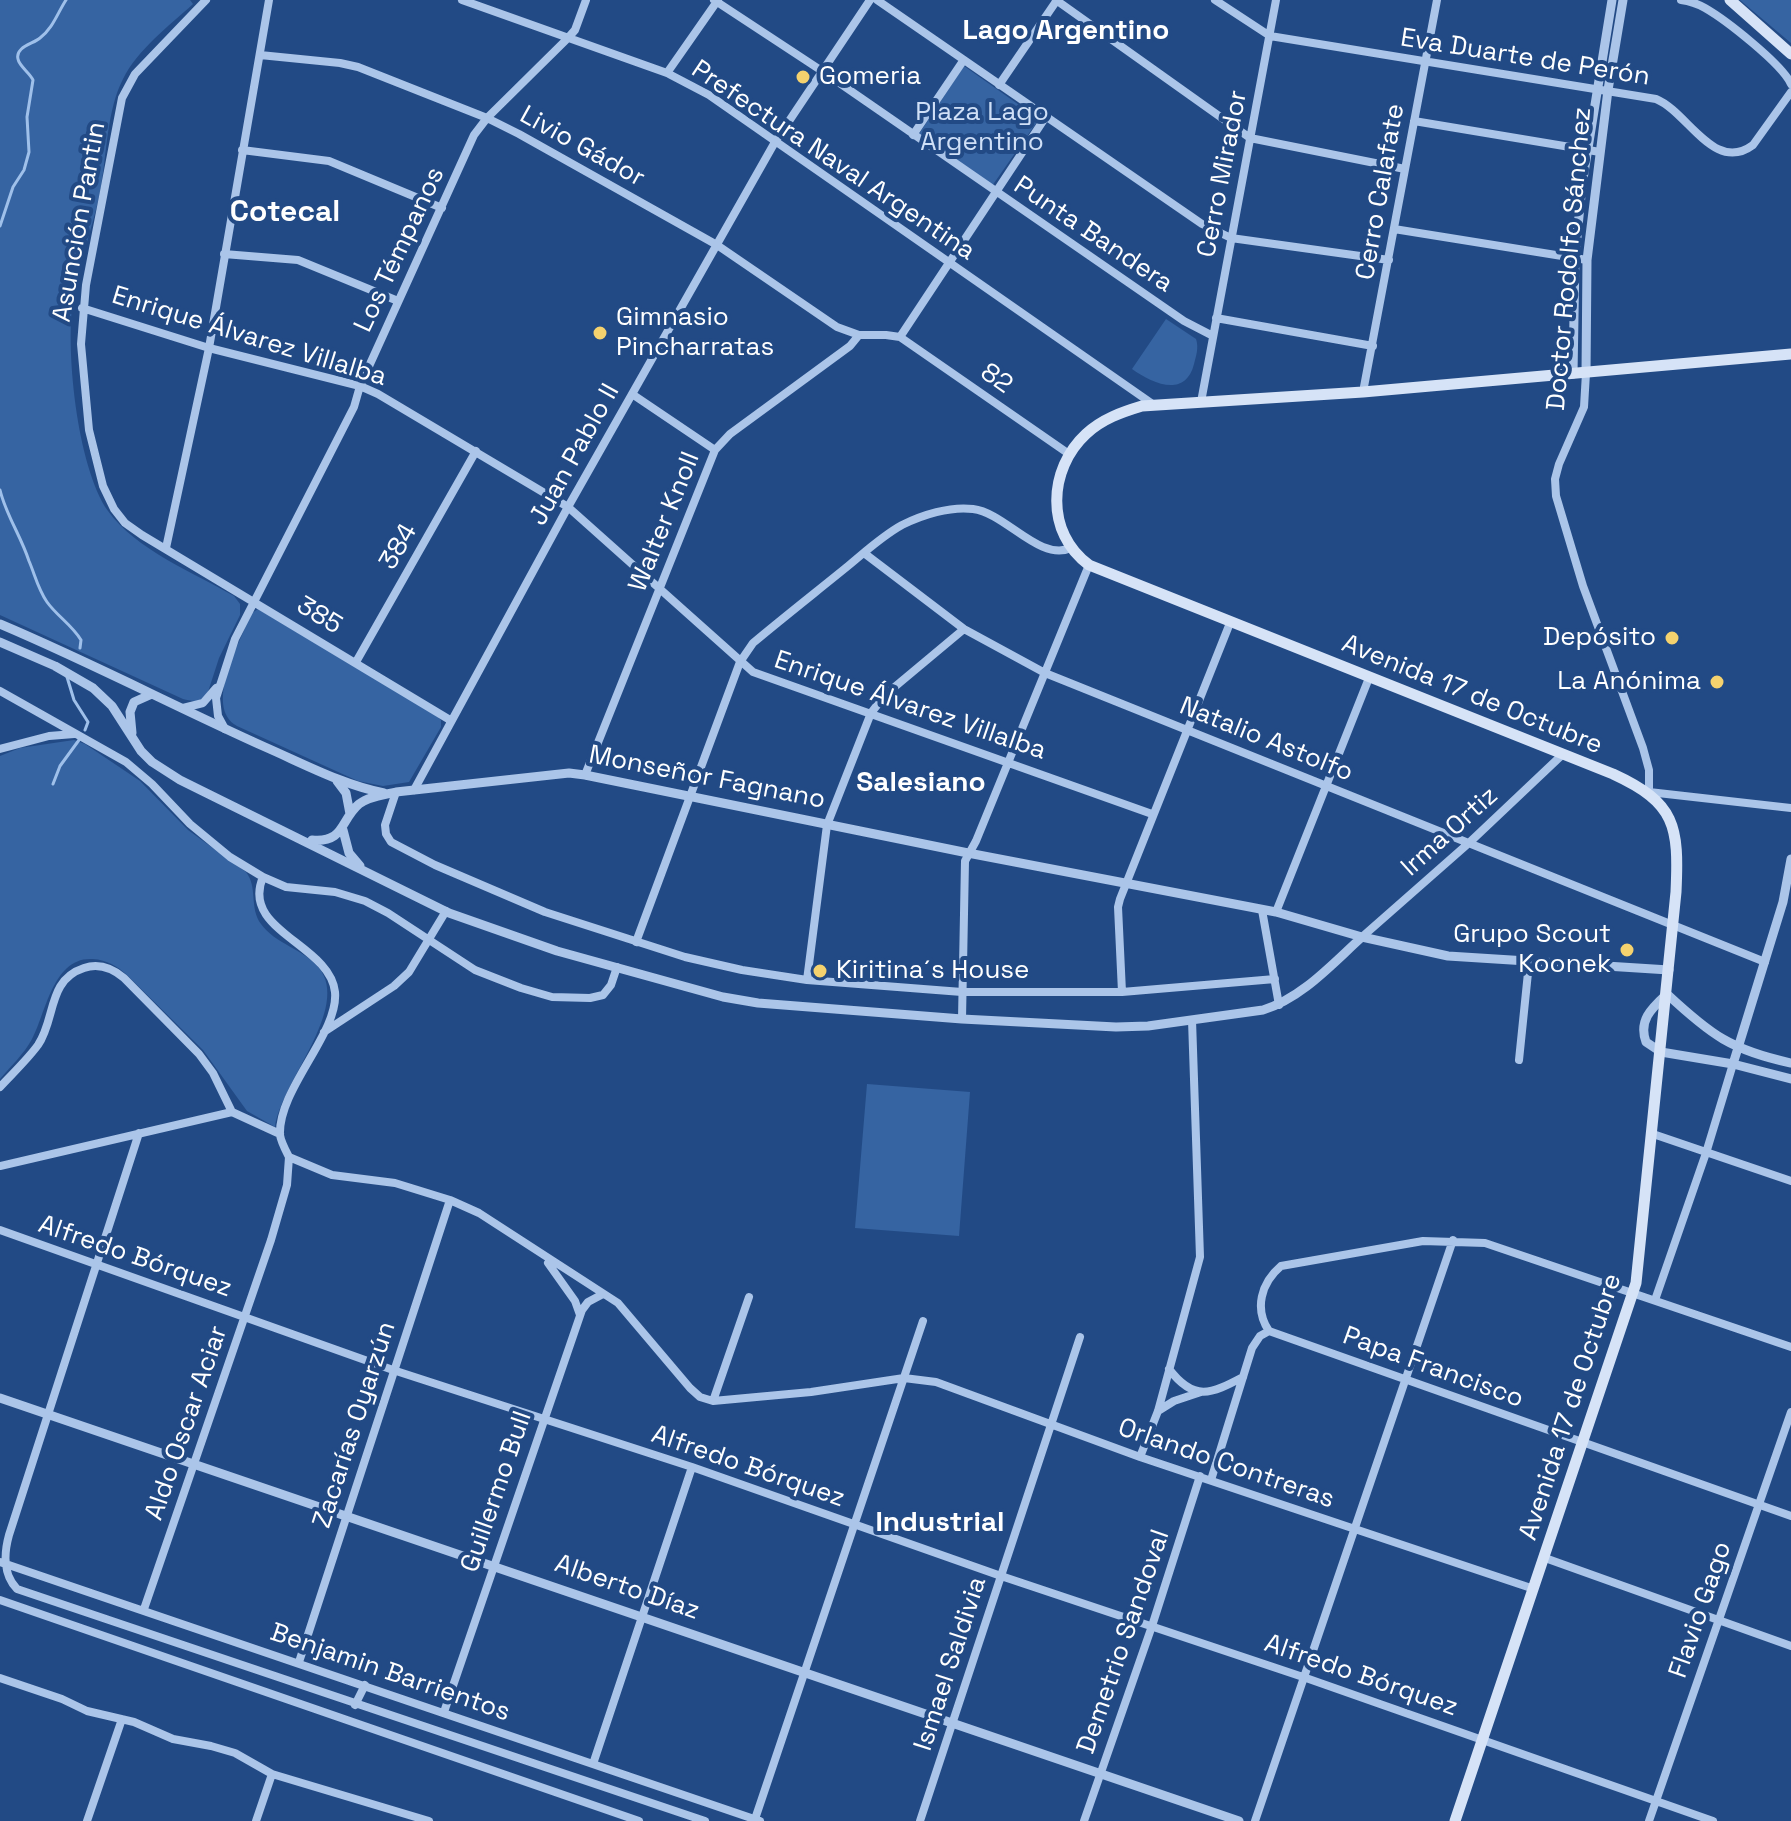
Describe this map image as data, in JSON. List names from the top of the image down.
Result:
{
  "streets": {
    "main road": ["Avenida 17 de Octubre"],
    "street": [
      "Eva Duarte de Perón",
      "Livio Gádor",
      "Prefectura Naval Argentina",
      "Cerro Mirador",
      "Cerro Calafate",
      "Asunción Pantin",
      "Punta Bandera",
      "Los Témpanos",
      "Doctor Rodolfo Sánchez",
      "Enrique Álvarez Villalba",
      "82",
      "Juan Pablo II",
      "Walter Knoll",
      "384",
      "385",
      "Natalio Astolfo",
      "Monseñor Fagnano",
      "Irma Ortiz",
      "Alfredo Bórquez",
      "Papa Francisco",
      "Aldo Oscar Aciar",
      "Zacarías Oyarzún",
      "Orlando Contreras",
      "Guillermo Bull",
      "Alberto Díaz",
      "Flavio Gago",
      "Demetrio Sandoval",
      "Ismael Saldivia",
      "Benjamin Barrientos"
    ]
  },
  "crossings": [
    ["Eva Duarte de Perón", "Cerro Mirador"],
    ["Eva Duarte de Perón", "Cerro Calafate"],
    ["Eva Duarte de Perón", "Doctor Rodolfo Sánchez"],
    ["Livio Gádor", "Los Témpanos"],
    ["Livio Gádor", "Juan Pablo II"],
    ["Livio Gádor", "Walter Knoll"],
    ["Prefectura Naval Argentina", "Los Témpanos"],
    ["Prefectura Naval Argentina", "Juan Pablo II"],
    ["Prefectura Naval Argentina", "Avenida 17 de Octubre"],
    ["Cerro Mirador", "Punta Bandera"],
    ["Cerro Mirador", "Avenida 17 de Octubre"],
    ["Cerro Calafate", "Avenida 17 de Octubre"],
    ["Asunción Pantin", "Enrique Álvarez Villalba"],
    ["Asunción Pantin", "385"],
    ["Punta Bandera", "Juan Pablo II"],
    ["Los Témpanos", "Enrique Álvarez Villalba"],
    ["Los Témpanos", "385"],
    ["Los Témpanos", "Monseñor Fagnano"],
    ["Doctor Rodolfo Sánchez", "Avenida 17 de Octubre"],
    ["Enrique Álvarez Villalba", "Juan Pablo II"],
    ["Enrique Álvarez Villalba", "Walter Knoll"],
    ["Enrique Álvarez Villalba", "384"],
    ["82", "Avenida 17 de Octubre"],
    ["Juan Pablo II", "385"],
    ["Juan Pablo II", "Monseñor Fagnano"],
    ["Walter Knoll", "Monseñor Fagnano"],
    ["384", "385"],
    ["Avenida 17 de Octubre", "Natalio Astolfo"],
    ["Avenida 17 de Octubre", "Monseñor Fagnano"],
    ["Avenida 17 de Octubre", "Irma Ortiz"],
    ["Avenida 17 de Octubre", "Alfredo Bórquez"],
    ["Avenida 17 de Octubre", "Papa Francisco"],
    ["Avenida 17 de Octubre", "Orlando Contreras"],
    ["Natalio Astolfo", "Irma Ortiz"],
    ["Monseñor Fagnano", "Irma Ortiz"],
    ["Alfredo Bórquez", "Aldo Oscar Aciar"],
    ["Alfredo Bórquez", "Zacarías Oyarzún"],
    ["Alfredo Bórquez", "Guillermo Bull"],
    ["Alfredo Bórquez", "Flavio Gago"],
    ["Alfredo Bórquez", "Demetrio Sandoval"],
    ["Alfredo Bórquez", "Ismael Saldivia"],
    ["Papa Francisco", "Flavio Gago"],
    ["Aldo Oscar Aciar", "Alberto Díaz"],
    ["Aldo Oscar Aciar", "Benjamin Barrientos"],
    ["Zacarías Oyarzún", "Alberto Díaz"],
    ["Zacarías Oyarzún", "Benjamin Barrientos"],
    ["Orlando Contreras", "Demetrio Sandoval"],
    ["Orlando Contreras", "Ismael Saldivia"],
    ["Guillermo Bull", "Alberto Díaz"],
    ["Guillermo Bull", "Benjamin Barrientos"],
    ["Alberto Díaz", "Demetrio Sandoval"],
    ["Alberto Díaz", "Ismael Saldivia"]
  ],
  "districts": [
    "Lago Argentino",
    "Cotecal",
    "Salesiano",
    "Industrial"
  ],
  "parks": ["Plaza Lago Argentino"],
  "places": [
    "Gomeria",
    "Gimnasio Pincharratas",
    "Depósito",
    "La Anónima",
    "Grupo Scout Koonek",
    "Kiritina´s House"
  ]
}
